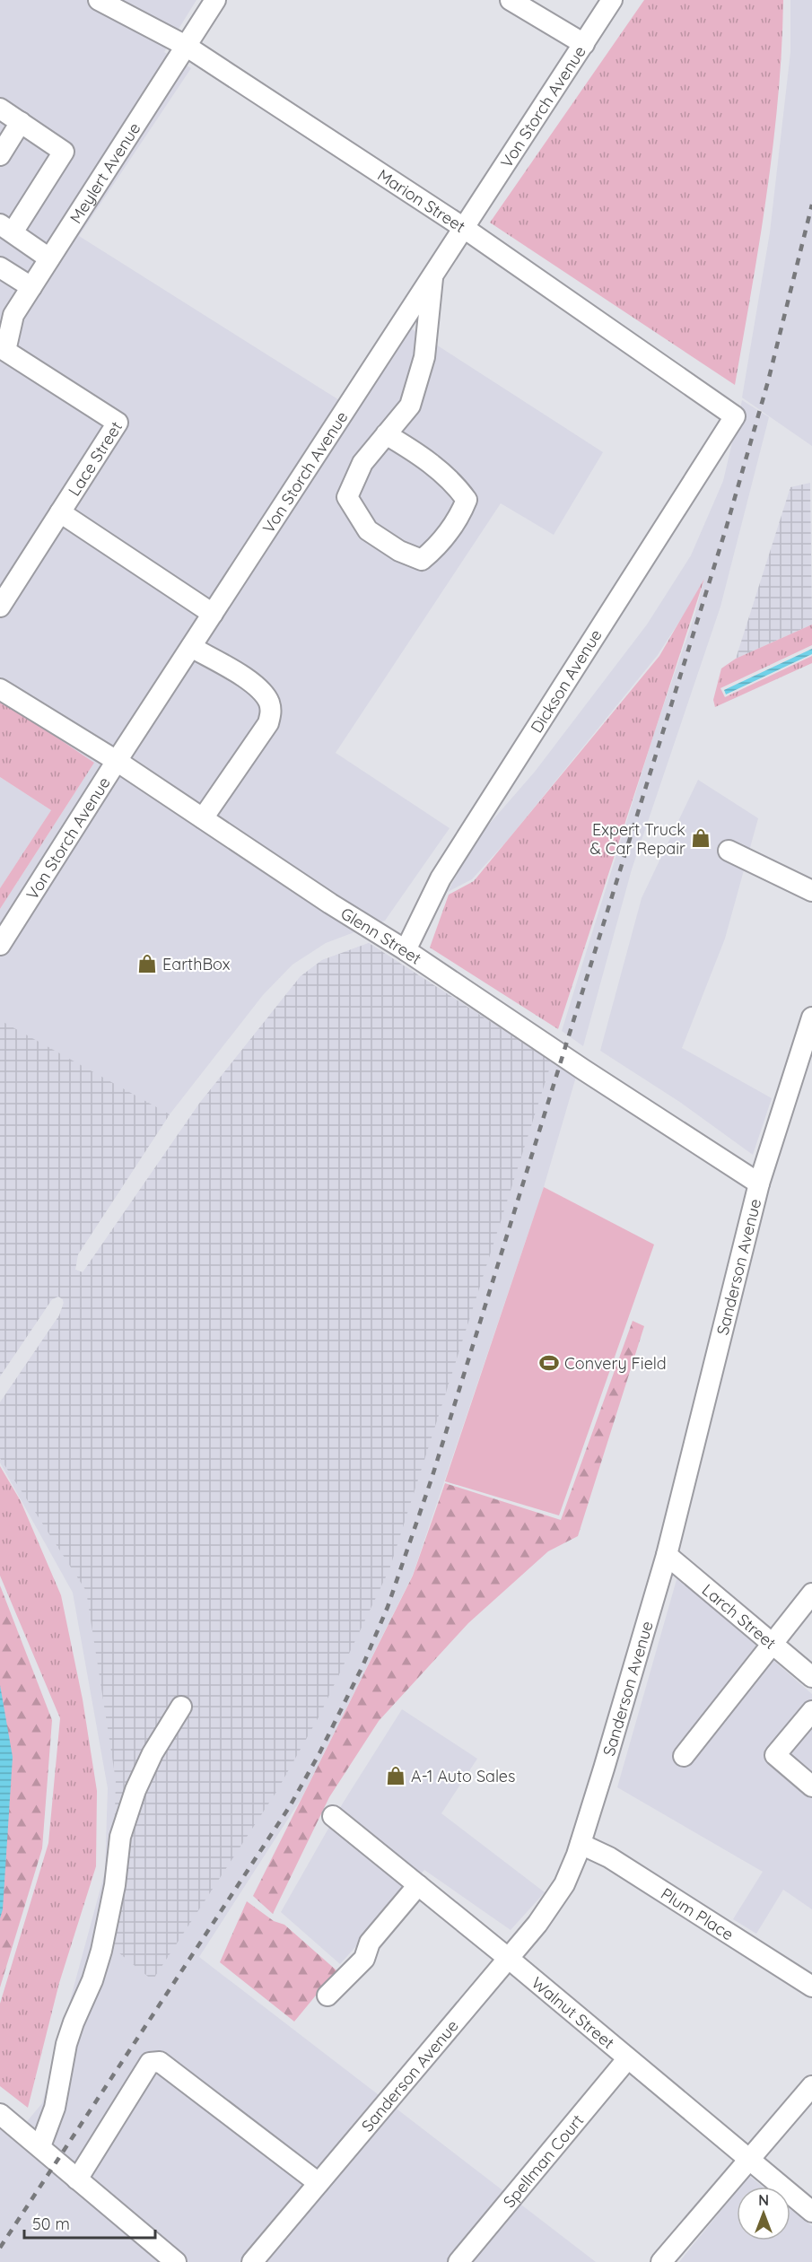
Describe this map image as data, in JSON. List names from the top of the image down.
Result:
{
  "streets": {
    "street": [
      "Von Storch Avenue",
      "Meylert Avenue",
      "Marion Street",
      "Lace Street",
      "Dickson Avenue",
      "Glenn Street",
      "Sanderson Avenue",
      "Larch Street",
      "Plum Place",
      "Walnut Street",
      "Spellman Court"
    ]
  },
  "crossings": [
    ["Von Storch Avenue", "Marion Street"],
    ["Von Storch Avenue", "Glenn Street"],
    ["Meylert Avenue", "Marion Street"],
    ["Meylert Avenue", "Lace Street"],
    ["Marion Street", "Dickson Avenue"],
    ["Dickson Avenue", "Glenn Street"],
    ["Glenn Street", "Sanderson Avenue"],
    ["Sanderson Avenue", "Larch Street"],
    ["Sanderson Avenue", "Plum Place"],
    ["Sanderson Avenue", "Walnut Street"],
    ["Walnut Street", "Spellman Court"]
  ],
  "places": {
    "shop": ["Expert Truck & Car Repair", "EarthBox", "A-1 Auto Sales"],
    "sports": ["Convery Field"]
  },
  "scale_bar": "50 m",
  "north": "top"
}
